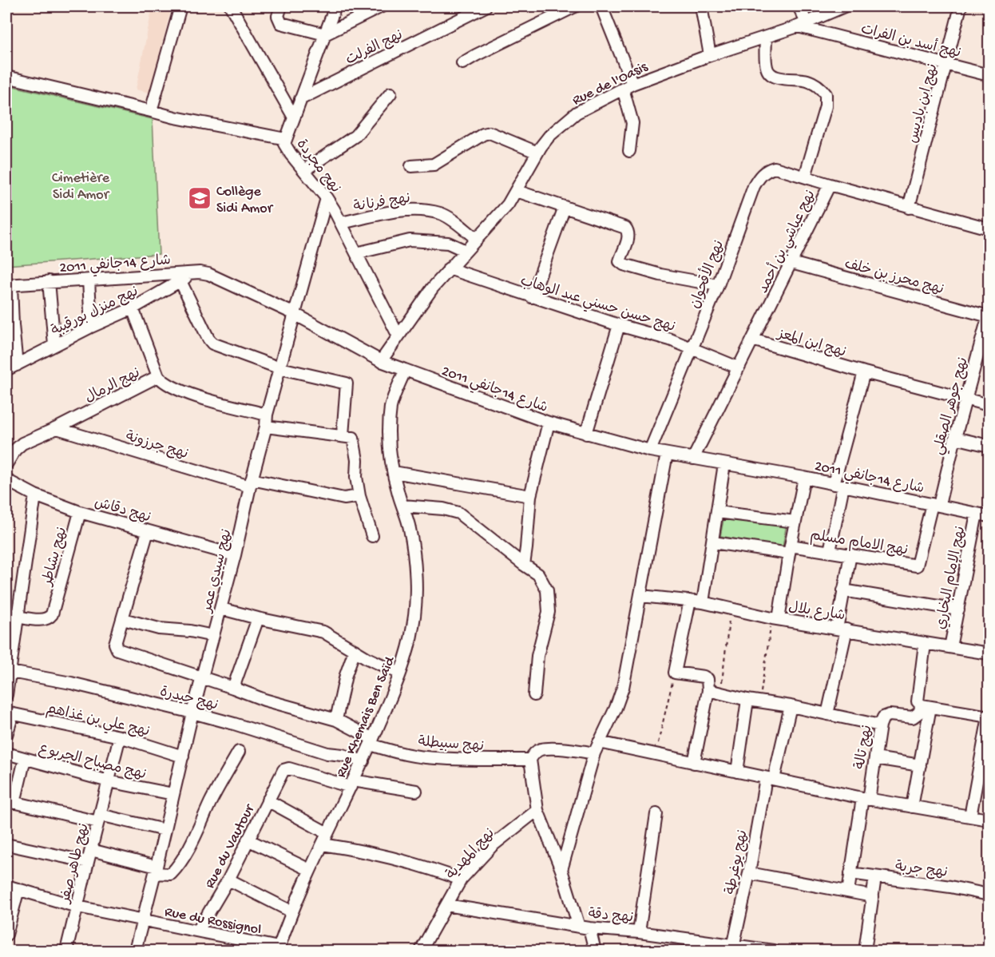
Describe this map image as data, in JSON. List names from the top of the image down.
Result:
{
  "streets": {
    "street": [
      "نهج أسد بن الفرات",
      "نهج الفرلت",
      "Rue de l'Oasis",
      "نهج ابن باديس",
      "نهج مجردة",
      "نهج فرنانة",
      "نهج عياشي بن أحمد",
      "شارع 14جانفي 2011",
      "نهج الأقحوان",
      "نهج محرز بن خلف",
      "نهج حسن حسني عبد الوهاب",
      "نهج منزل بورقيبة",
      "نهج ابن المعز",
      "نهج الرمال",
      "نهج جوهر الصقلي",
      "نهج جرزونة",
      "نهج دقاش",
      "نهج الامام مسلم",
      "نهج بشاطر",
      "نهج سيدي عمر",
      "نهج الإمام البخاري",
      "شارع بلال",
      "نهج حيدرة",
      "Rue Khemais Ben Saïd",
      "نهج علي بن غذاهم",
      "نهج سبيطلة",
      "نهج تالة",
      "نهج مصباح الجربوع",
      "Rue du Vautour",
      "نهج المهدية",
      "نهج يوغرطة",
      "نهج طاهر صفر",
      "نهج جربة",
      "نهج دقة",
      "Rue du Rossignol"
    ]
  },
  "crossings": [
    ["نهج أسد بن الفرات", "Rue de l'Oasis"],
    ["نهج أسد بن الفرات", "نهج ابن باديس"],
    ["نهج الفرلت", "نهج مجردة"],
    ["Rue de l'Oasis", "نهج مجردة"],
    ["Rue de l'Oasis", "نهج فرنانة"],
    ["Rue de l'Oasis", "شارع 14جانفي 2011"],
    ["Rue de l'Oasis", "نهج حسن حسني عبد الوهاب"],
    ["نهج ابن باديس", "نهج عياشي بن أحمد"],
    ["نهج مجردة", "نهج فرنانة"],
    ["نهج مجردة", "نهج سيدي عمر"],
    ["نهج عياشي بن أحمد", "شارع 14جانفي 2011"],
    ["نهج عياشي بن أحمد", "نهج الأقحوان"],
    ["نهج عياشي بن أحمد", "نهج محرز بن خلف"],
    ["نهج عياشي بن أحمد", "نهج حسن حسني عبد الوهاب"],
    ["نهج عياشي بن أحمد", "نهج ابن المعز"],
    ["شارع 14جانفي 2011", "نهج الأقحوان"],
    ["شارع 14جانفي 2011", "نهج منزل بورقيبة"],
    ["شارع 14جانفي 2011", "نهج جوهر الصقلي"],
    ["شارع 14جانفي 2011", "نهج الامام مسلم"],
    ["شارع 14جانفي 2011", "نهج سيدي عمر"],
    ["شارع 14جانفي 2011", "نهج الإمام البخاري"],
    ["شارع 14جانفي 2011", "Rue Khemais Ben Saïd"],
    ["نهج الأقحوان", "نهج حسن حسني عبد الوهاب"],
    ["نهج محرز بن خلف", "نهج جوهر الصقلي"],
    ["نهج ابن المعز", "نهج جوهر الصقلي"],
    ["نهج الرمال", "نهج جرزونة"],
    ["نهج الرمال", "نهج سيدي عمر"],
    ["نهج جوهر الصقلي", "نهج الامام مسلم"],
    ["نهج جرزونة", "نهج سيدي عمر"],
    ["نهج دقاش", "نهج بشاطر"],
    ["نهج دقاش", "نهج سيدي عمر"],
    ["نهج سيدي عمر", "نهج حيدرة"],
    ["نهج سيدي عمر", "نهج علي بن غذاهم"],
    ["نهج سيدي عمر", "نهج سبيطلة"],
    ["نهج سيدي عمر", "نهج مصباح الجربوع"],
    ["نهج سيدي عمر", "Rue du Rossignol"],
    ["نهج الإمام البخاري", "شارع بلال"],
    ["نهج حيدرة", "Rue Khemais Ben Saïd"],
    ["Rue Khemais Ben Saïd", "نهج سبيطلة"],
    ["Rue Khemais Ben Saïd", "Rue du Vautour"],
    ["Rue Khemais Ben Saïd", "Rue du Rossignol"],
    ["نهج علي بن غذاهم", "نهج طاهر صفر"],
    ["نهج تالة", "نهج جربة"],
    ["نهج مصباح الجربوع", "نهج طاهر صفر"],
    ["Rue du Vautour", "Rue du Rossignol"],
    ["نهج المهدية", "نهج دقة"],
    ["نهج يوغرطة", "نهج دقة"],
    ["نهج طاهر صفر", "Rue du Rossignol"]
  ],
  "parks": ["Cimetière Sidi Amor"],
  "places": {
    "school or university": ["Collège Sidi Amor"]
  }
}
